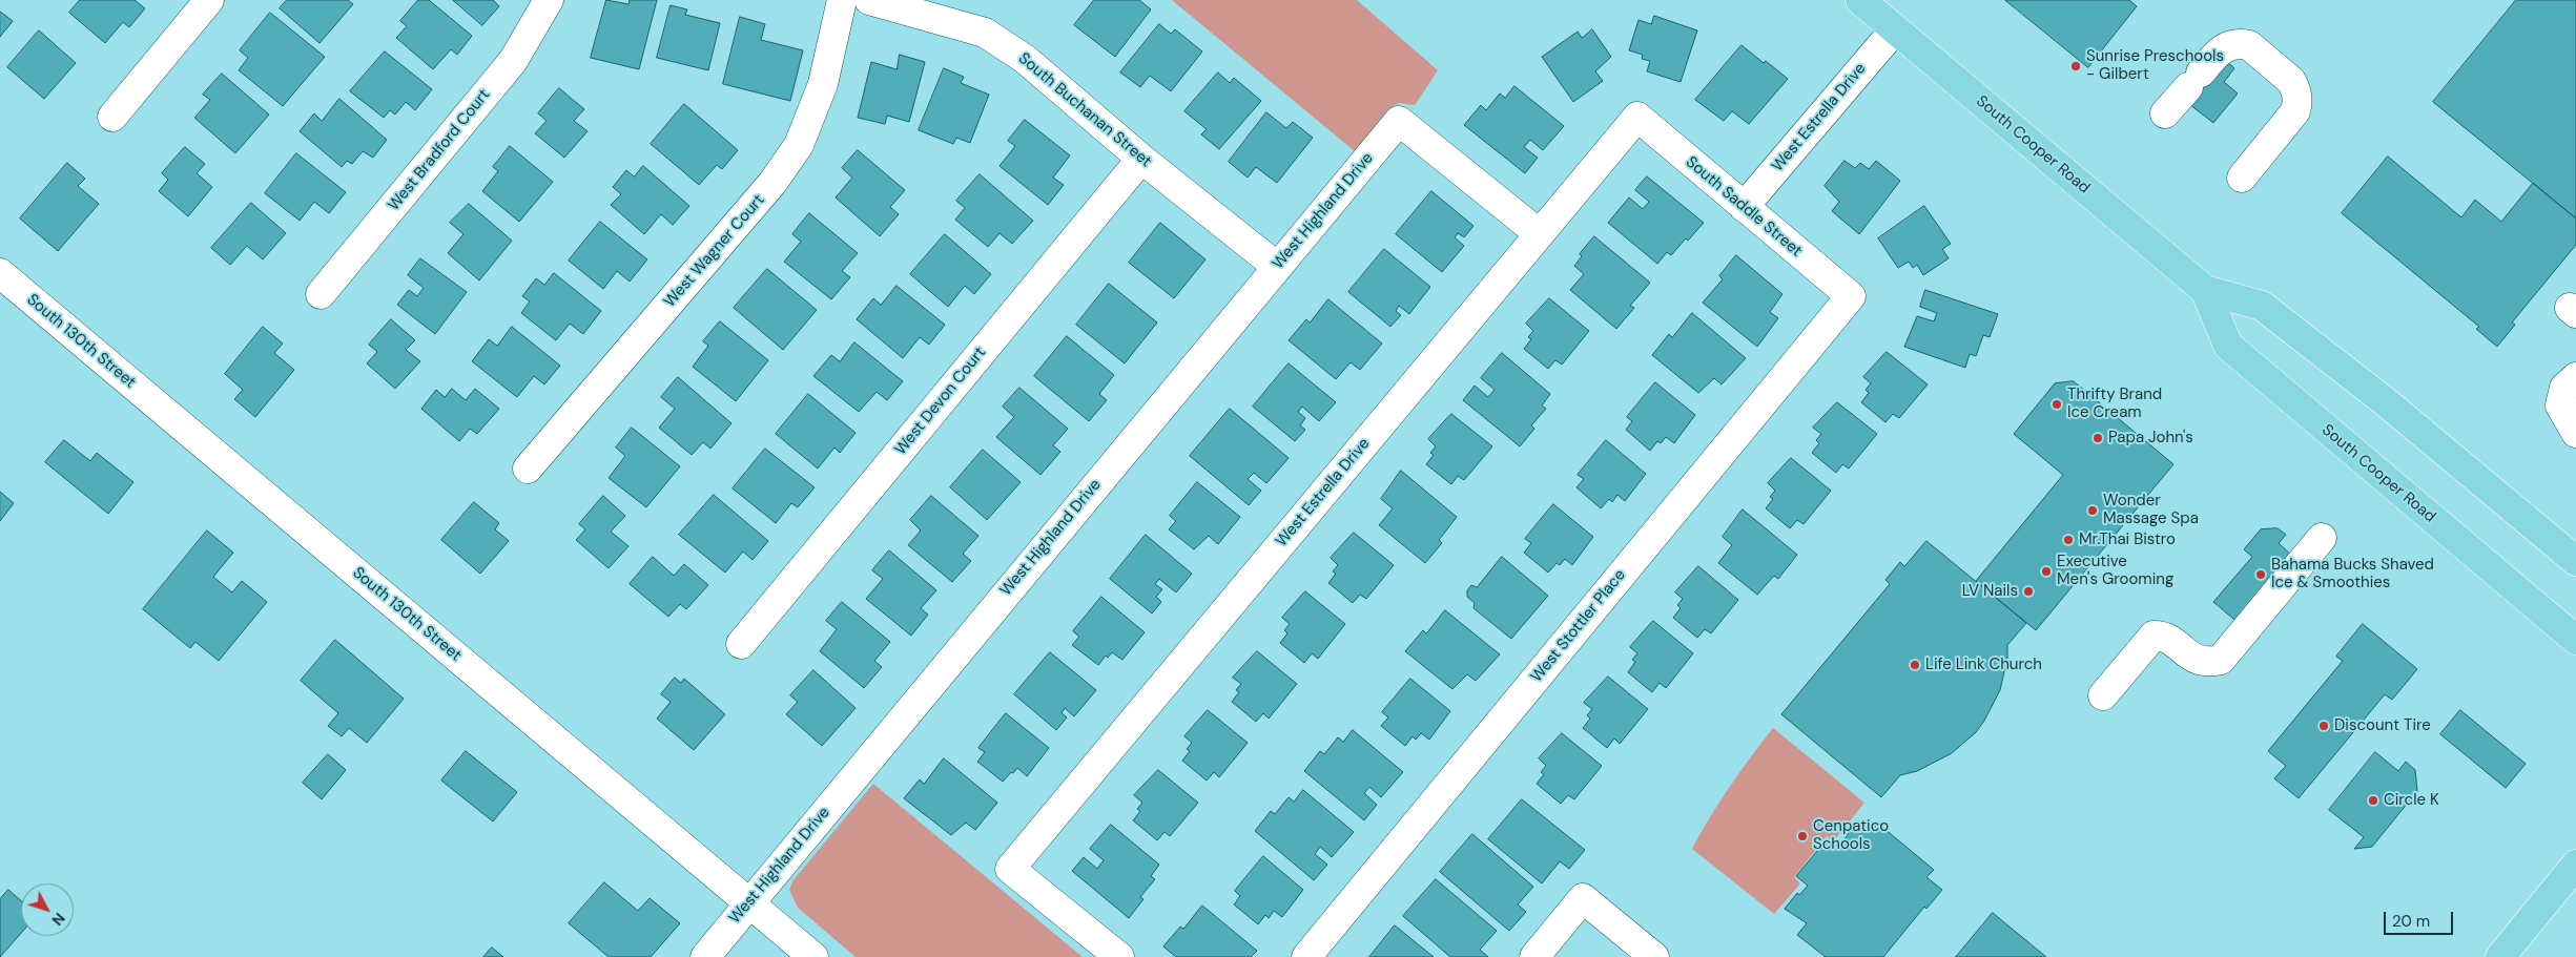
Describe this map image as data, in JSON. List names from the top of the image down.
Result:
{
  "streets": {
    "main road": ["South Cooper Road"],
    "street": [
      "South Buchanan Street",
      "West Estrella Drive",
      "West Bradford Court",
      "South Saddle Street",
      "West Highland Drive",
      "West Wagner Court",
      "South 130th Street",
      "West Devon Court",
      "West Stottler Place"
    ]
  },
  "crossings": [
    ["South Buchanan Street", "West Highland Drive"],
    ["South Buchanan Street", "West Devon Court"],
    ["West Estrella Drive", "South Cooper Road"],
    ["West Estrella Drive", "South Saddle Street"],
    ["West Estrella Drive", "West Highland Drive"],
    ["South Saddle Street", "West Stottler Place"],
    ["West Highland Drive", "South 130th Street"]
  ],
  "places": [
    "Sunrise Preschools - Gilbert",
    "Thrifty Brand Ice Cream",
    "Papa John's",
    "Wonder Massage Spa",
    "Mr.Thai Bistro",
    "Executive Men's Grooming",
    "Bahama Bucks Shaved Ice & Smoothies",
    "LV Nails",
    "Life Link Church",
    "Discount Tire",
    "Circle K",
    "Cenpatico Schools"
  ],
  "scale_bar": "20 m",
  "north": "bottom right"
}
